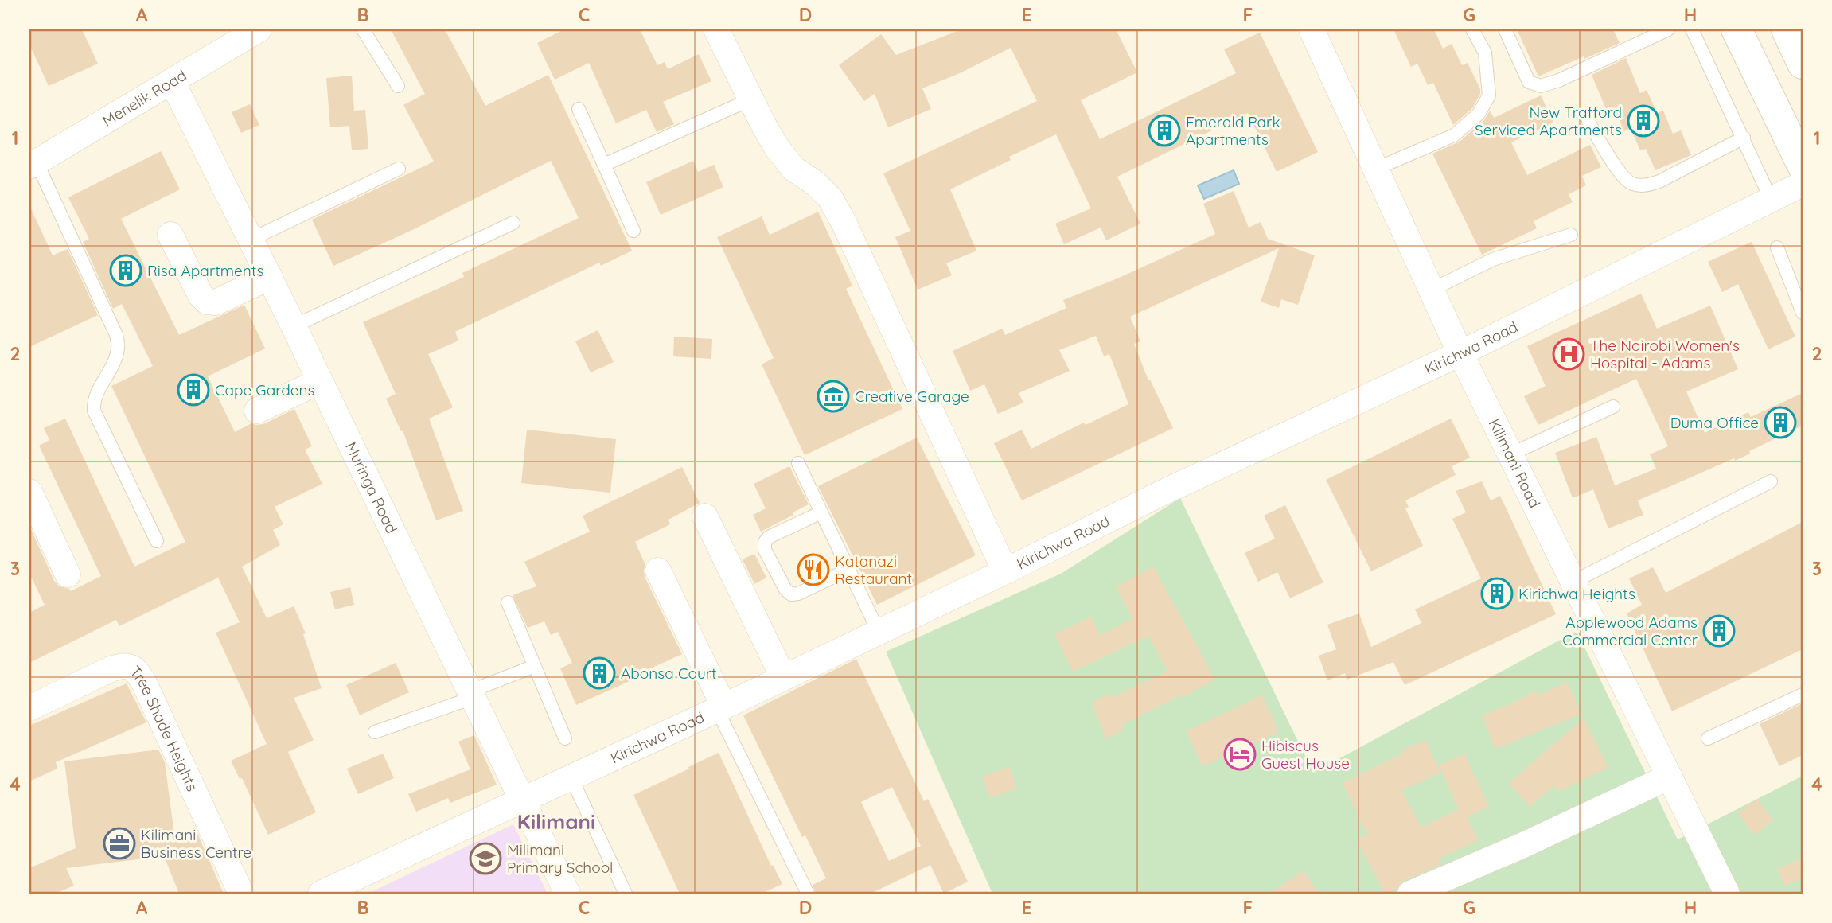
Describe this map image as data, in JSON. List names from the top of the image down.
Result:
{
  "streets": {
    "street": [
      "Menelik Road",
      "Kirichwa Road",
      "Kilimani Road",
      "Muringa Road",
      "Tree Shade Heights"
    ]
  },
  "crossings": [
    ["Menelik Road", "Muringa Road"],
    ["Kirichwa Road", "Kilimani Road"],
    ["Kirichwa Road", "Muringa Road"]
  ],
  "districts": ["Kilimani"],
  "places": {
    "building": [
      "New Trafford Serviced Apartments",
      "Emerald Park Apartments",
      "Risa Apartments",
      "Cape Gardens",
      "Duma Office",
      "Kirichwa Heights",
      "Applewood Adams Commercial Center",
      "Abonsa Court"
    ],
    "hospital": ["The Nairobi Women's Hospital - Adams"],
    "museum": ["Creative Garage"],
    "restaurant": ["Katanazi Restaurant"],
    "hotel": ["Hibiscus Guest House"],
    "office": ["Kilimani Business Centre"],
    "school or university": ["Milimani Primary School"]
  },
  "grid": {
    "columns": [
      "A",
      "B",
      "C",
      "D",
      "E",
      "F",
      "G",
      "H"
    ],
    "rows": [
      "1",
      "2",
      "3",
      "4"
    ]
  }
}
